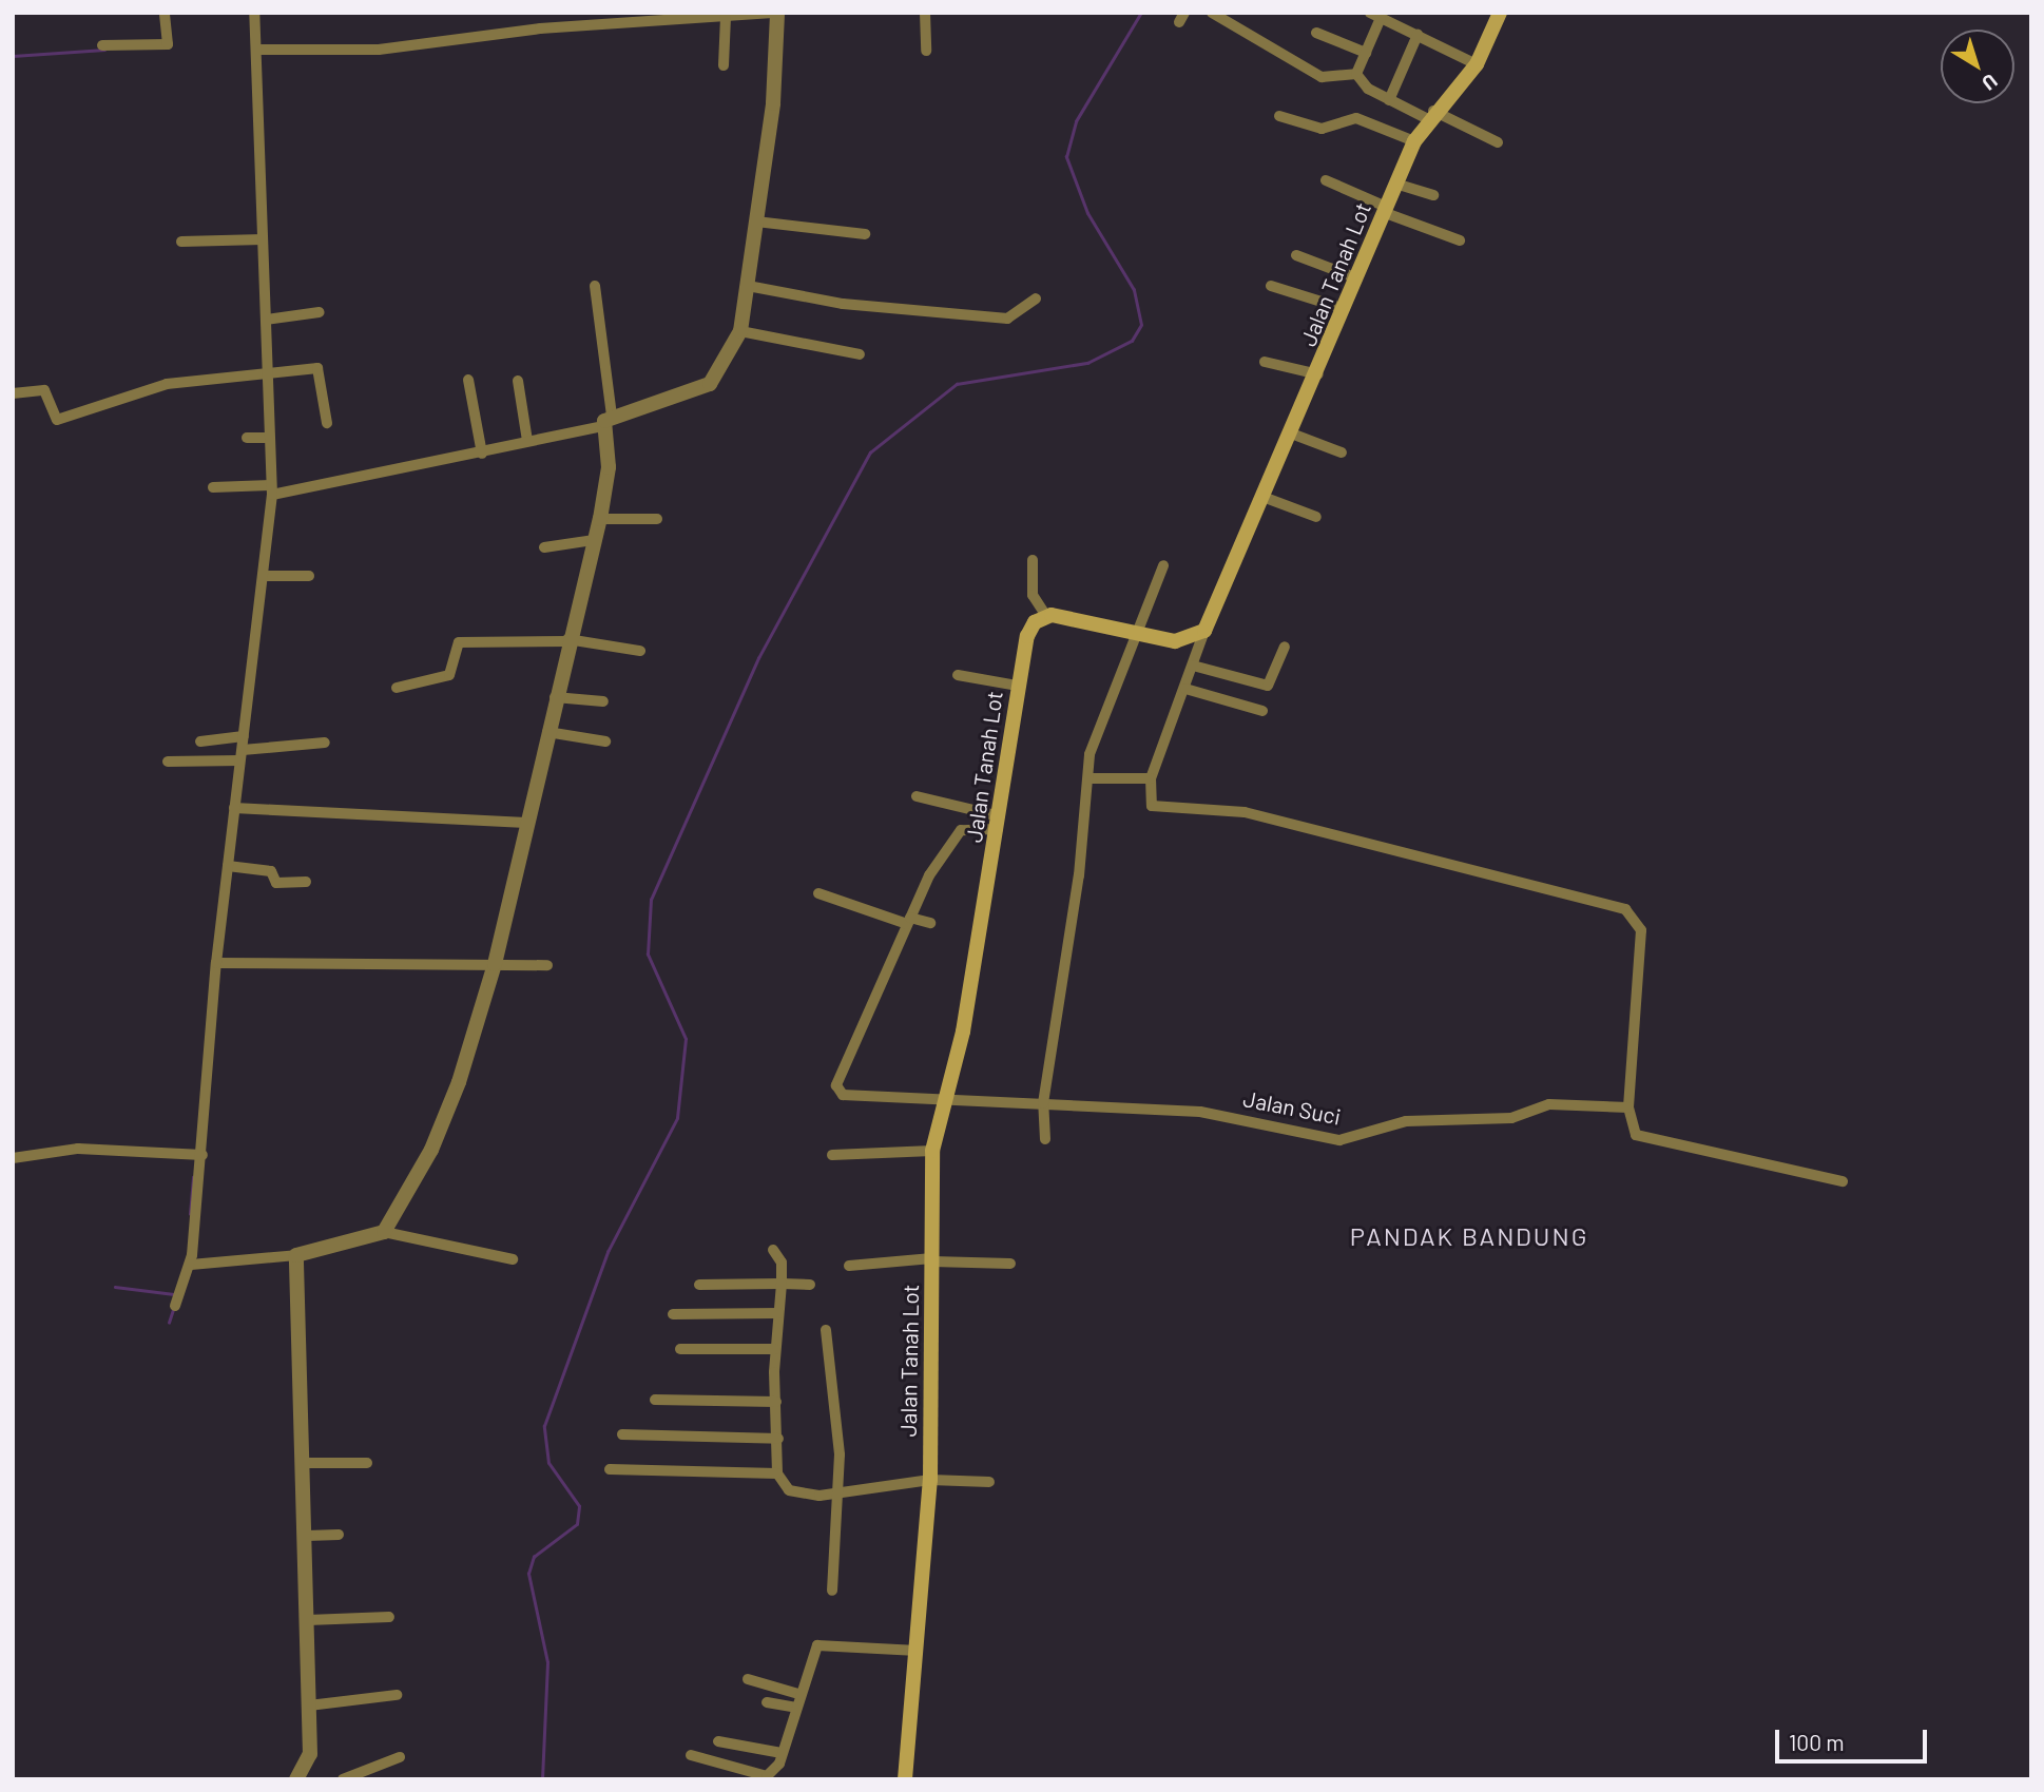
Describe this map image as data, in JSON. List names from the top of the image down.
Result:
{
  "streets": {
    "main road": ["Jalan Tanah Lot"],
    "street": ["Jalan Suci"]
  },
  "crossings": [
    ["Jalan Tanah Lot", "Jalan Suci"]
  ],
  "districts": ["PANDAK BANDUNG"],
  "scale_bar": "100 m",
  "north": "bottom right"
}
